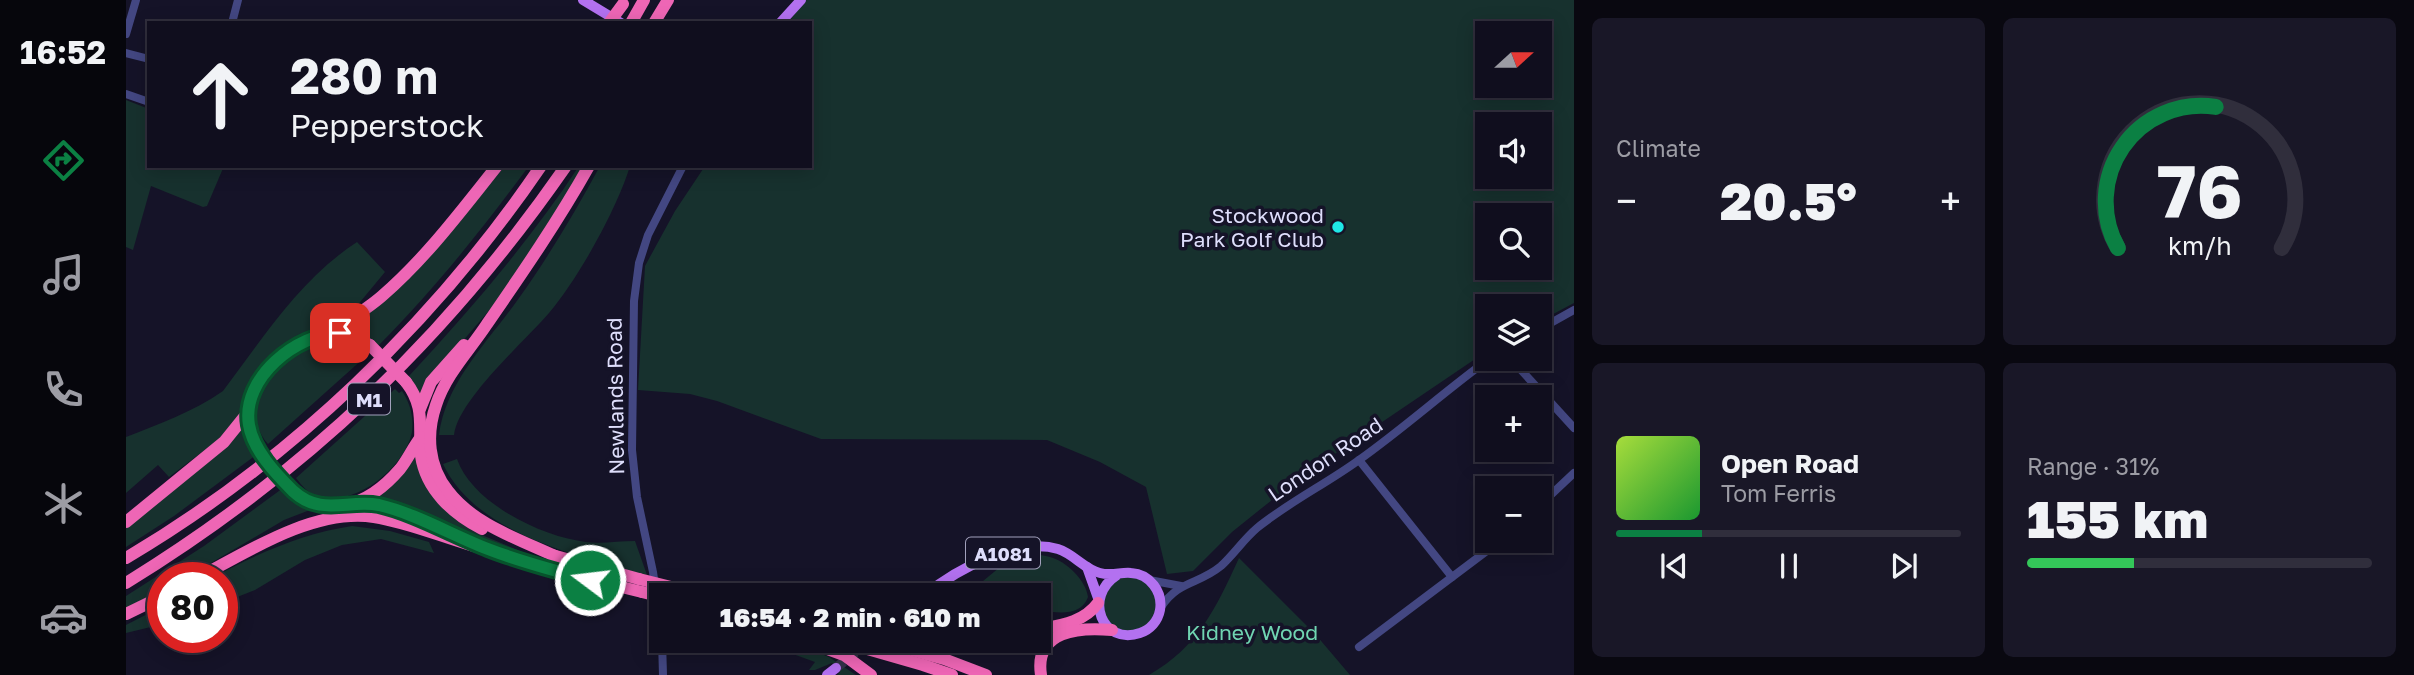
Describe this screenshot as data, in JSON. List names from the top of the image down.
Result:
{
  "streets": {
    "highway": ["M1"],
    "main road": ["A1081"],
    "street": ["Newlands Road", "London Road"]
  },
  "crossings": [
    ["London Road", "A1081"]
  ],
  "parks": ["Kidney Wood"],
  "places": ["Stockwood Park Golf Club"],
  "north": "right",
  "page": {
    "tabs": "16:52",
    "tile": [
      "Climate",
      ["Range · 31%", "155 km"]
    ],
    "map_buttons": ["+", "−"],
    "turn": ["280 m", "Pepperstock"],
    "heat": ["−", "20.5°", "+"],
    "song": ["Open Road", "Tom Ferris"],
    "limit": "80",
    "trip": "16:54 · 2 min · 610 m",
    "gauge": ["76", "km/h"]
  }
}
